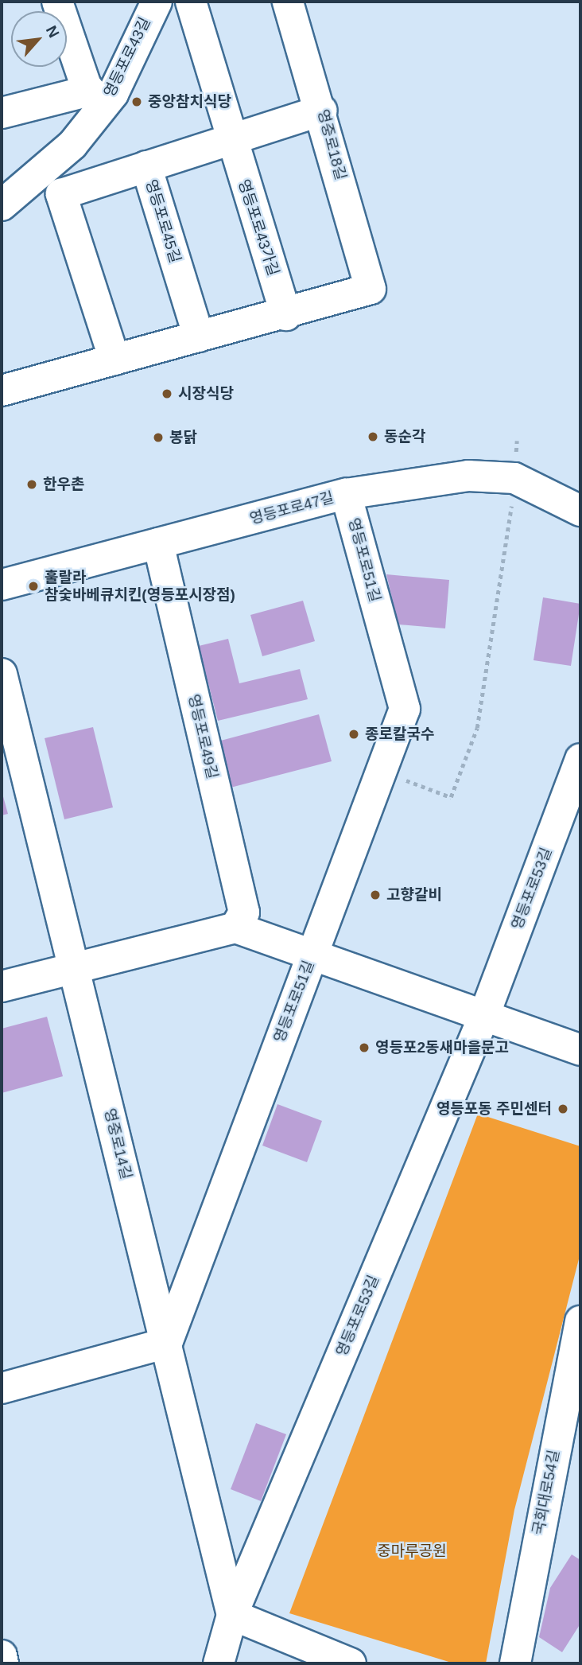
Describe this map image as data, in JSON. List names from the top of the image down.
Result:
{
  "streets": {
    "street": [
      "영등포로43길",
      "영중로18길",
      "영등포로45길",
      "영등포로43가길",
      "영등포로47길",
      "영등포로51길",
      "영등포로49길",
      "영등포로53길",
      "영중로14길",
      "국회대로54길"
    ]
  },
  "crossings": [
    ["영중로18길", "영등포로43가길"],
    ["영등포로47길", "영등포로51길"],
    ["영등포로47길", "영등포로49길"],
    ["영등포로51길", "영중로14길"],
    ["영등포로53길", "영중로14길"]
  ],
  "parks": ["중마루공원"],
  "places": [
    "중앙참치식당",
    "시장식당",
    "동순각",
    "봉닭",
    "한우촌",
    "훌랄라 참숯바베큐치킨(영등포시장점)",
    "종로칼국수",
    "고향갈비",
    "영등포2동새마을문고",
    "영등포동 주민센터"
  ],
  "north": "top right"
}
